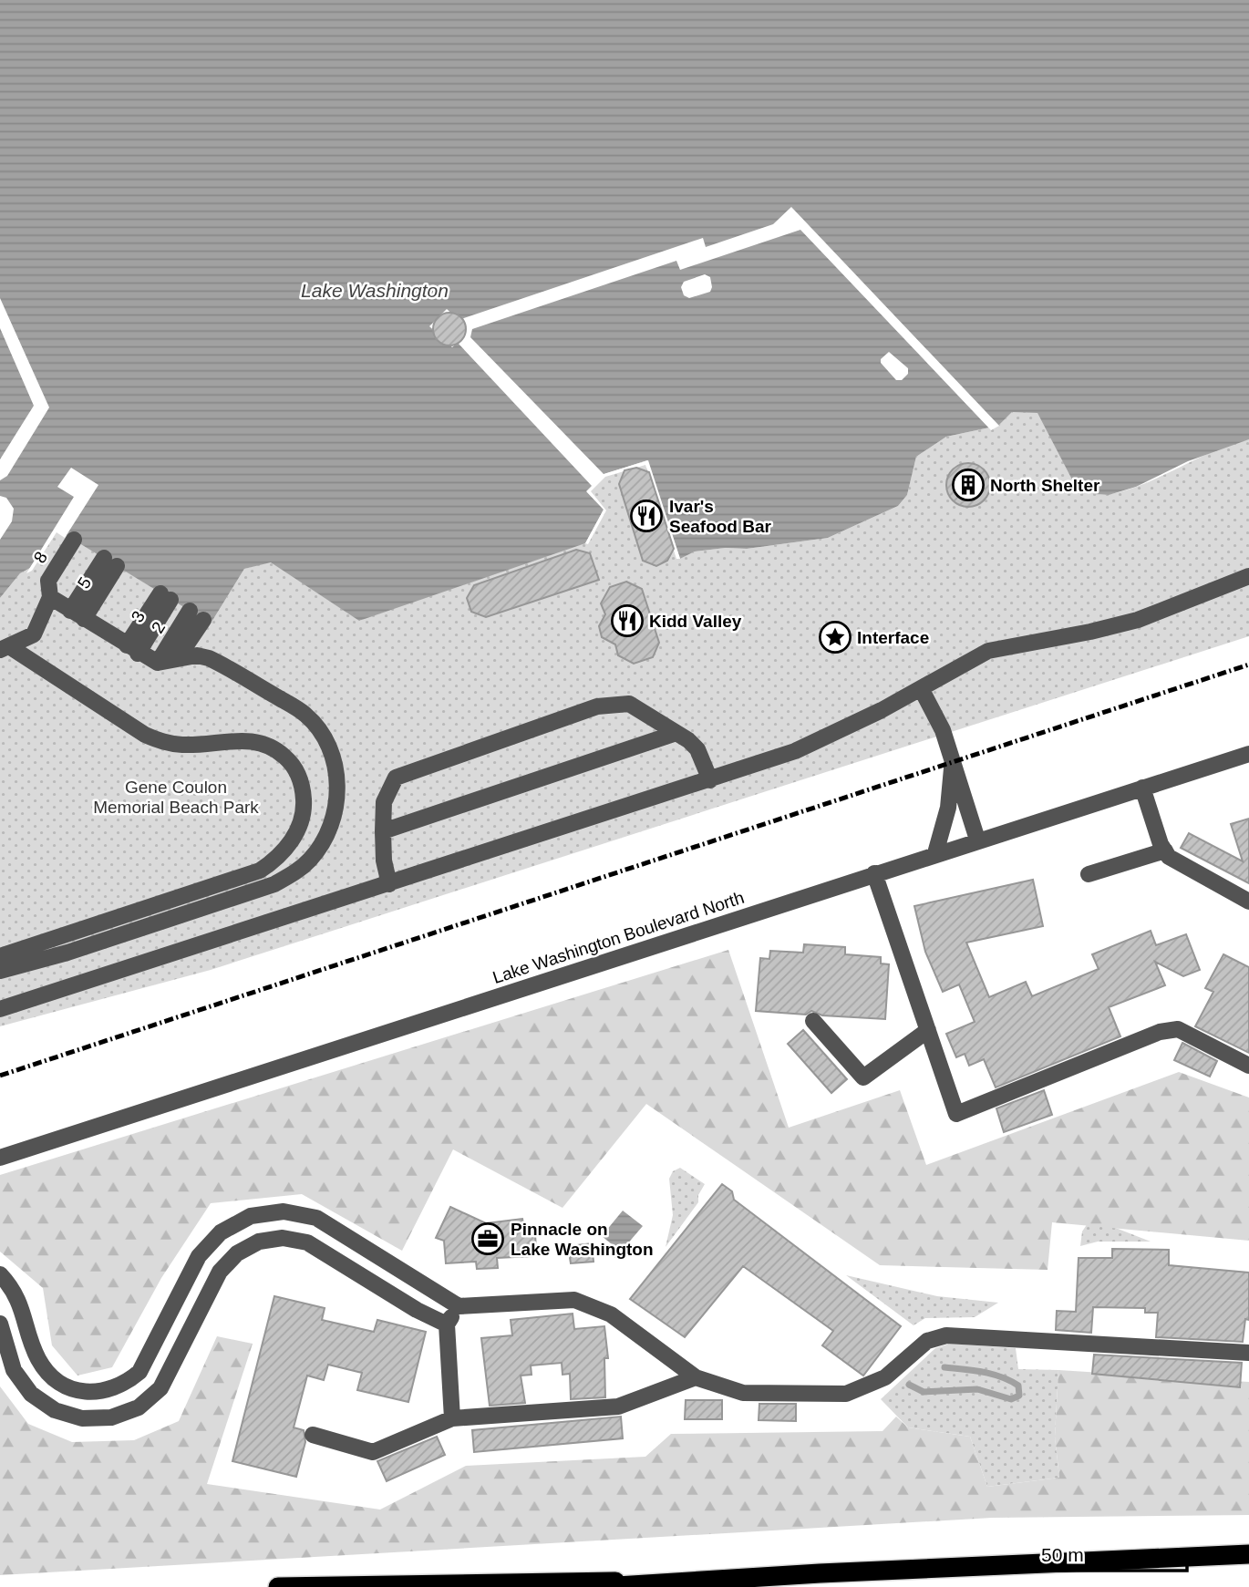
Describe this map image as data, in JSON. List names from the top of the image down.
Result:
{
  "streets": {
    "street": [
      "5",
      "3",
      "2",
      "Lake Washington Boulevard North"
    ]
  },
  "water": ["Lake Washington"],
  "parks": ["Gene Coulon Memorial Beach Park"],
  "places": {
    "building": ["North Shelter"],
    "restaurant": ["Ivar's Seafood Bar", "Kidd Valley"],
    "place": ["Interface"],
    "office": ["Pinnacle on Lake Washington"]
  },
  "scale_bar": "50 m"
}
